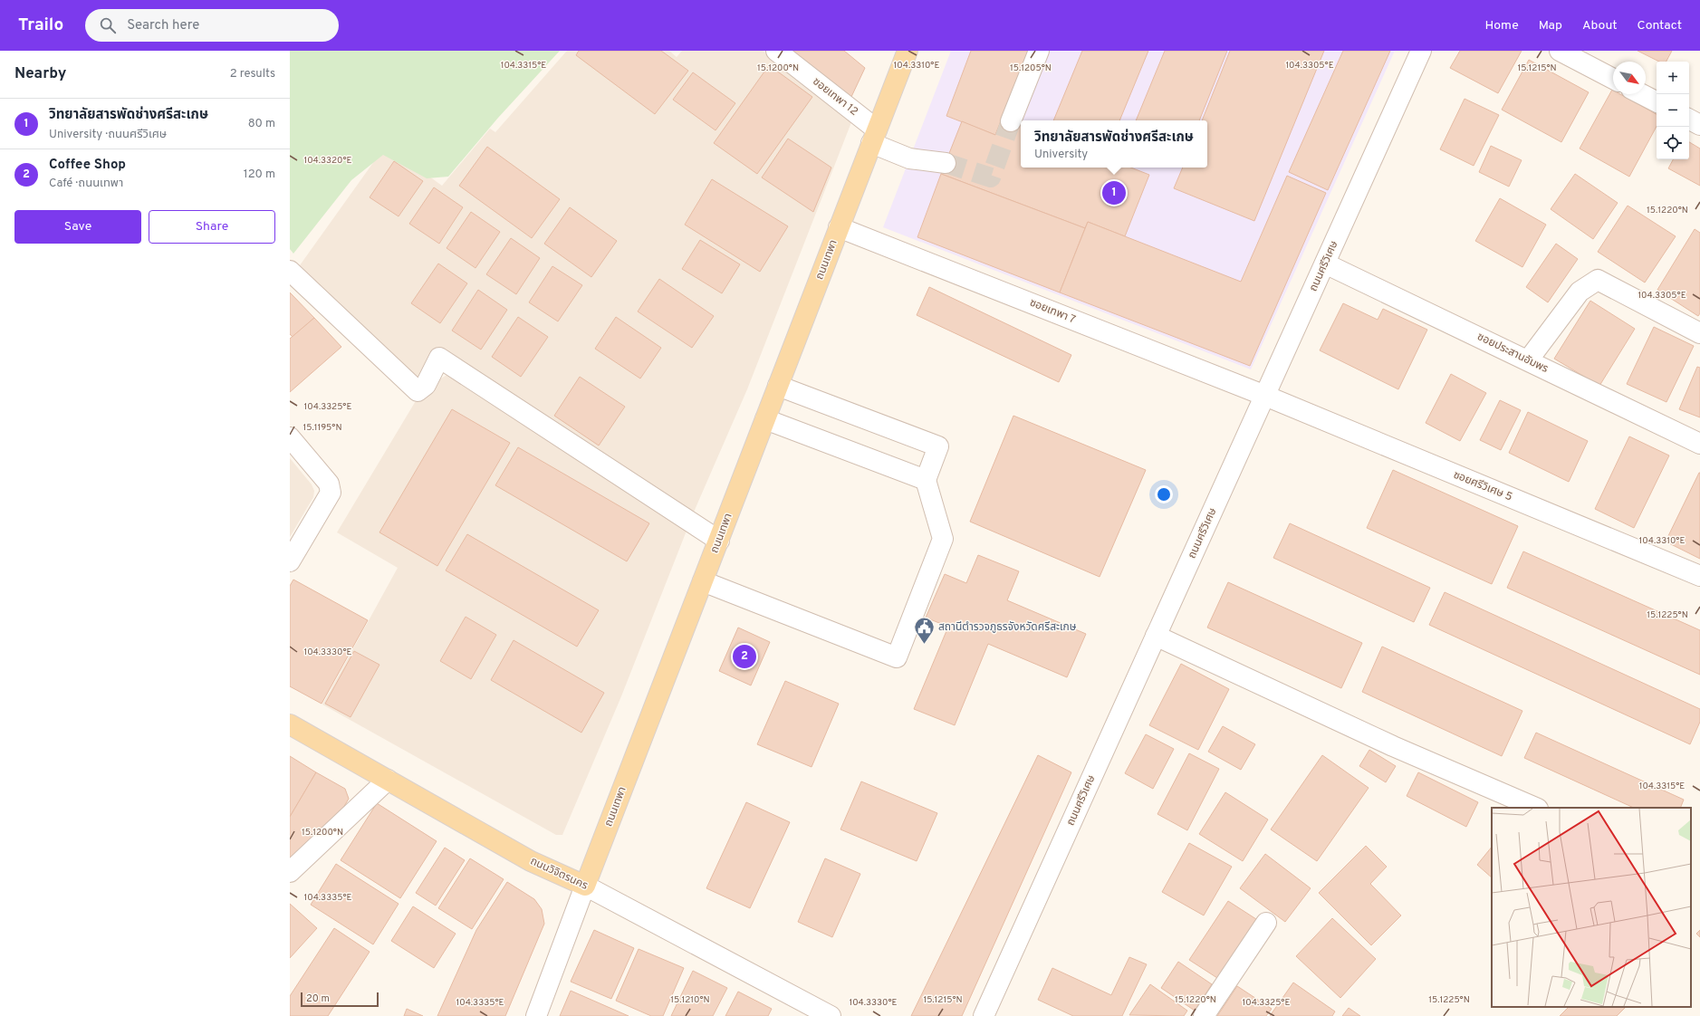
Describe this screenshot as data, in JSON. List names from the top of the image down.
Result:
{
  "streets": {
    "main road": ["ถนนเทพา", "ถนนวิจิตรนคร"],
    "street": [
      "ซอยเทพา 12",
      "ถนนศรีวิเศษ",
      "ซอยเทพา 7",
      "ซอยประสานอัมพร",
      "ซอยศรีวิเศษ 5"
    ]
  },
  "crossings": [
    ["ซอยเทพา 12", "ถนนเทพา"],
    ["ถนนเทพา", "ซอยเทพา 7"],
    ["ถนนเทพา", "ถนนวิจิตรนคร"],
    ["ถนนศรีวิเศษ", "ซอยเทพา 7"],
    ["ถนนศรีวิเศษ", "ซอยประสานอัมพร"],
    ["ถนนศรีวิเศษ", "ซอยศรีวิเศษ 5"],
    ["ซอยเทพา 7", "ซอยศรีวิเศษ 5"]
  ],
  "places": {
    "public building": ["สถานีตำรวจภูธรจังหวัดศรีสะเกษ"]
  },
  "scale_bar": "20 m",
  "north": "bottom right",
  "page": {
    "header": "Trailo",
    "search": "Search here",
    "nav": [
      "Home",
      "Map",
      "About",
      "Contact"
    ],
    "heading": ["Nearby", "2 results"],
    "map_buttons": ["+", "−"],
    "list": [
      {
        "mark": "1",
        "name": "วิทยาลัยสารพัดช่างศรีสะเกษ",
        "note": "University · ถนนศรีวิเศษ",
        "value": "80 m"
      },
      {
        "mark": "2",
        "name": "Coffee Shop",
        "note": "Café · ถนนเทพา",
        "value": "120 m"
      }
    ],
    "popup": ["วิทยาลัยสารพัดช่างศรีสะเกษ", "University"],
    "pins": ["1", "2"],
    "buttons": ["Save", "Share"],
    "scale": "20 m"
  },
  "coordinates": [
    "104.3315°E",
    "104.3310°E",
    "104.3305°E",
    "15.1200°N",
    "15.1205°N",
    "15.1215°N",
    "104.3320°E",
    "15.1220°N",
    "104.3325°E",
    "15.1195°N",
    "15.1225°N",
    "104.3330°E",
    "104.3335°E",
    "15.1210°N"
  ]
}
